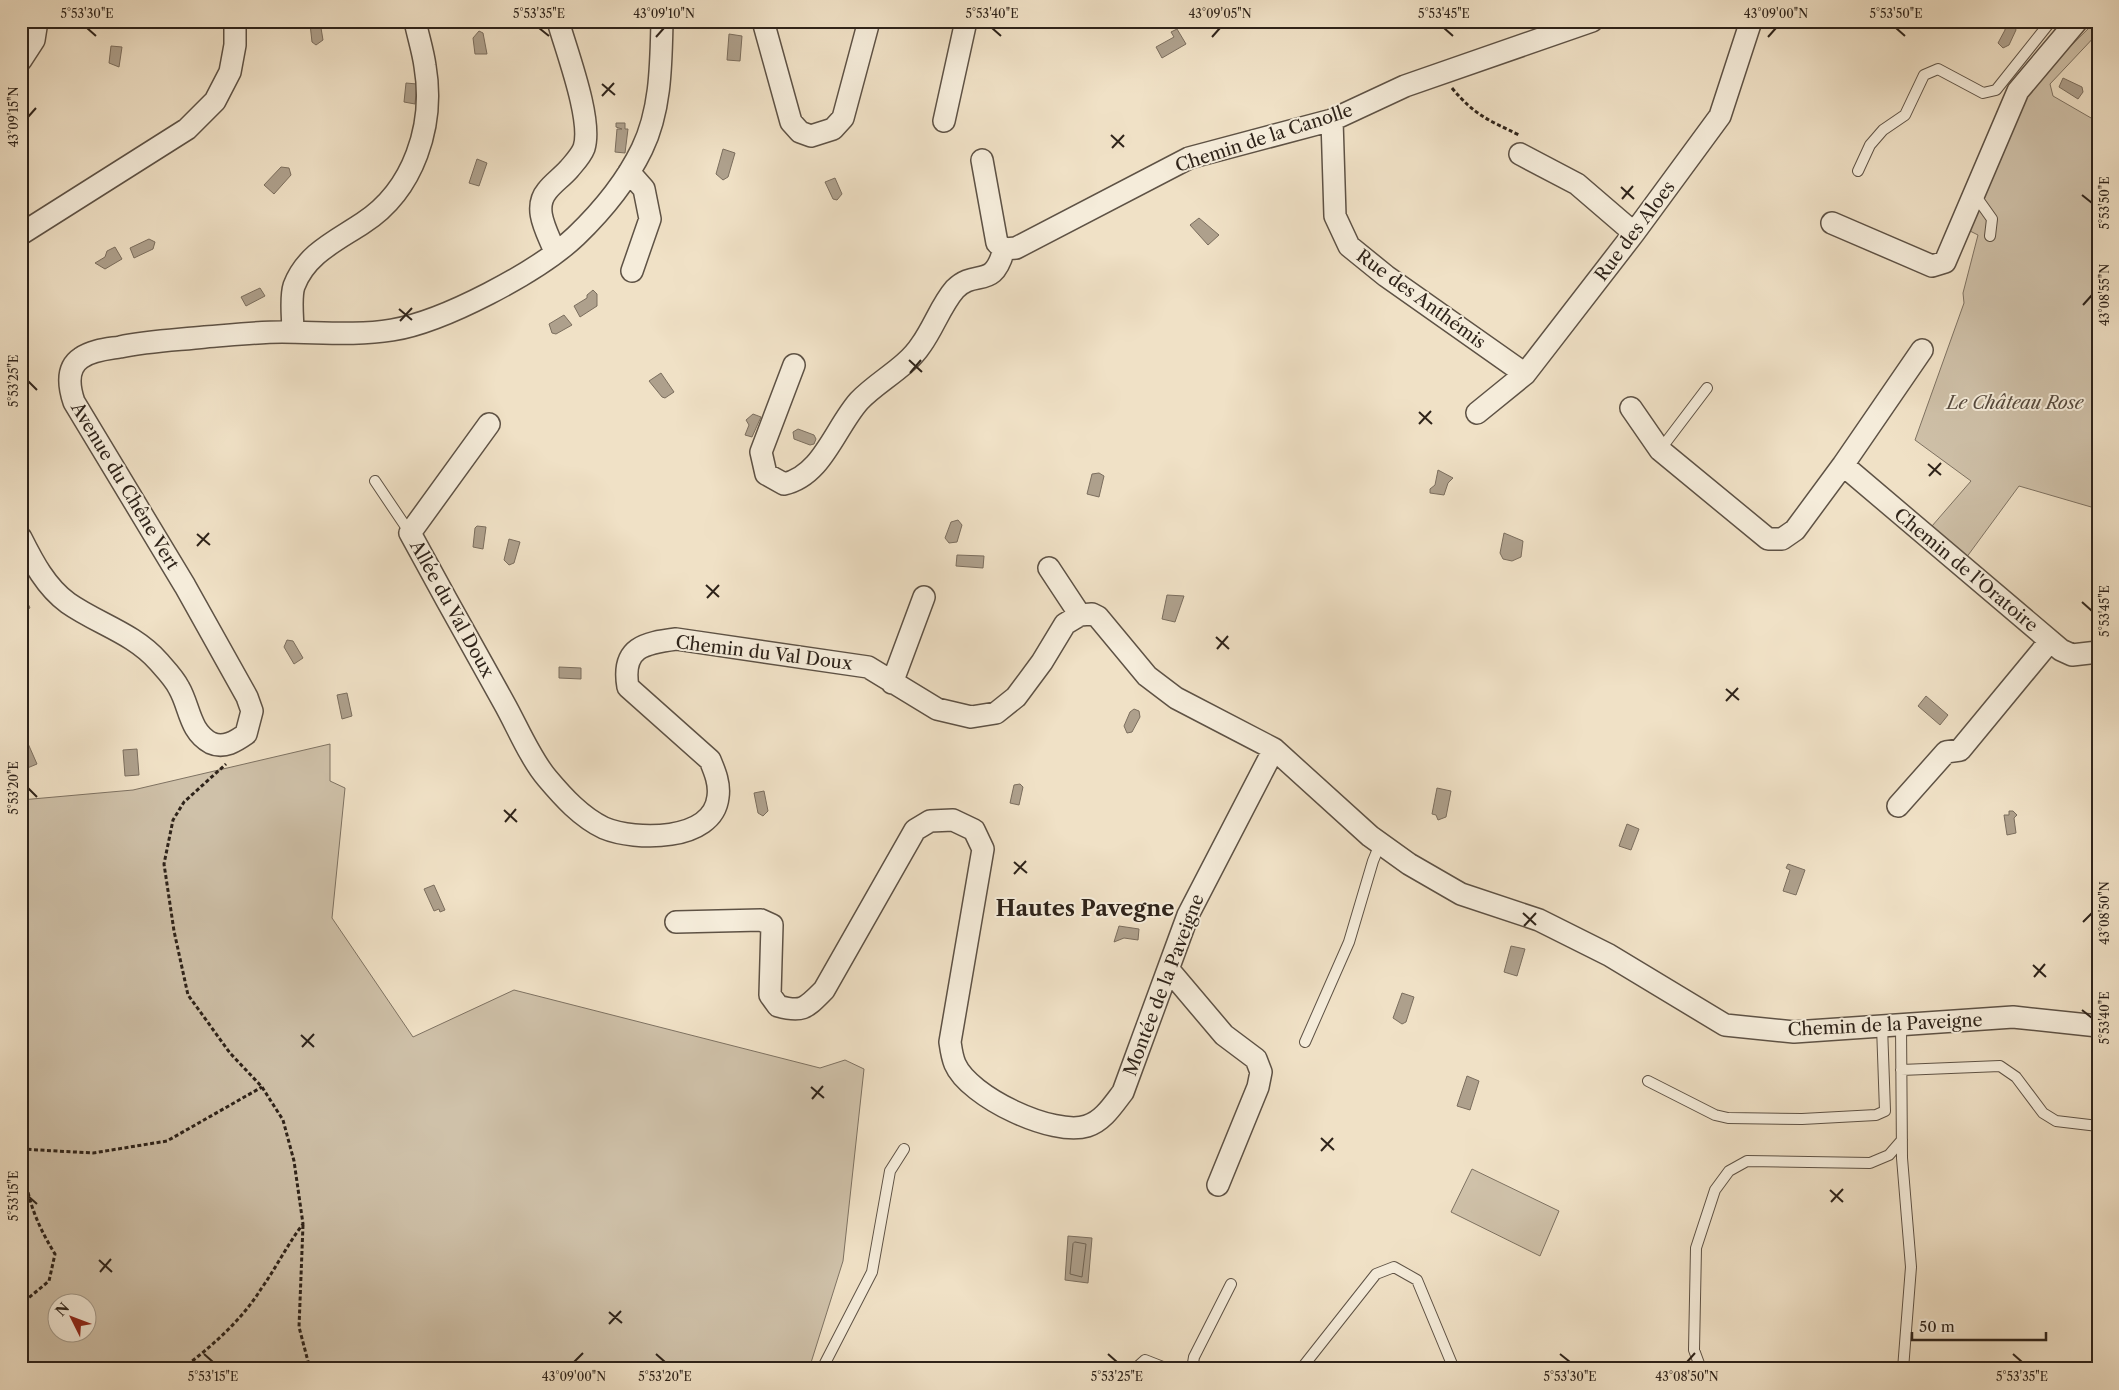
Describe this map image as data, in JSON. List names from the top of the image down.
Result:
{
  "streets": {
    "street": [
      "Chemin de la Canolle",
      "Rue des Aloes",
      "Rue des Anthémis",
      "Avenue du Chêne Vert",
      "Chemin de l'Oratoire",
      "Allée du Val Doux",
      "Chemin du Val Doux",
      "Montée de la Paveigne",
      "Chemin de la Paveigne"
    ]
  },
  "crossings": [
    ["Chemin de la Canolle", "Rue des Anthémis"],
    ["Rue des Aloes", "Rue des Anthémis"],
    ["Allée du Val Doux", "Chemin du Val Doux"],
    ["Montée de la Paveigne", "Chemin de la Paveigne"]
  ],
  "districts": ["Hautes Pavegne"],
  "parks": ["Le Château Rose"],
  "scale_bar": "50 m",
  "north": "top left",
  "coordinates": [
    "5°53'30\"E",
    "5°53'35\"E",
    "43°09'10\"N",
    "5°53'40\"E",
    "43°09'05\"N",
    "5°53'45\"E",
    "43°09'00\"N",
    "5°53'50\"E",
    "43°09'15\"N",
    "43°08'55\"N",
    "5°53'25\"E",
    "5°53'20\"E",
    "43°08'50\"N",
    "5°53'15\"E"
  ]
}
